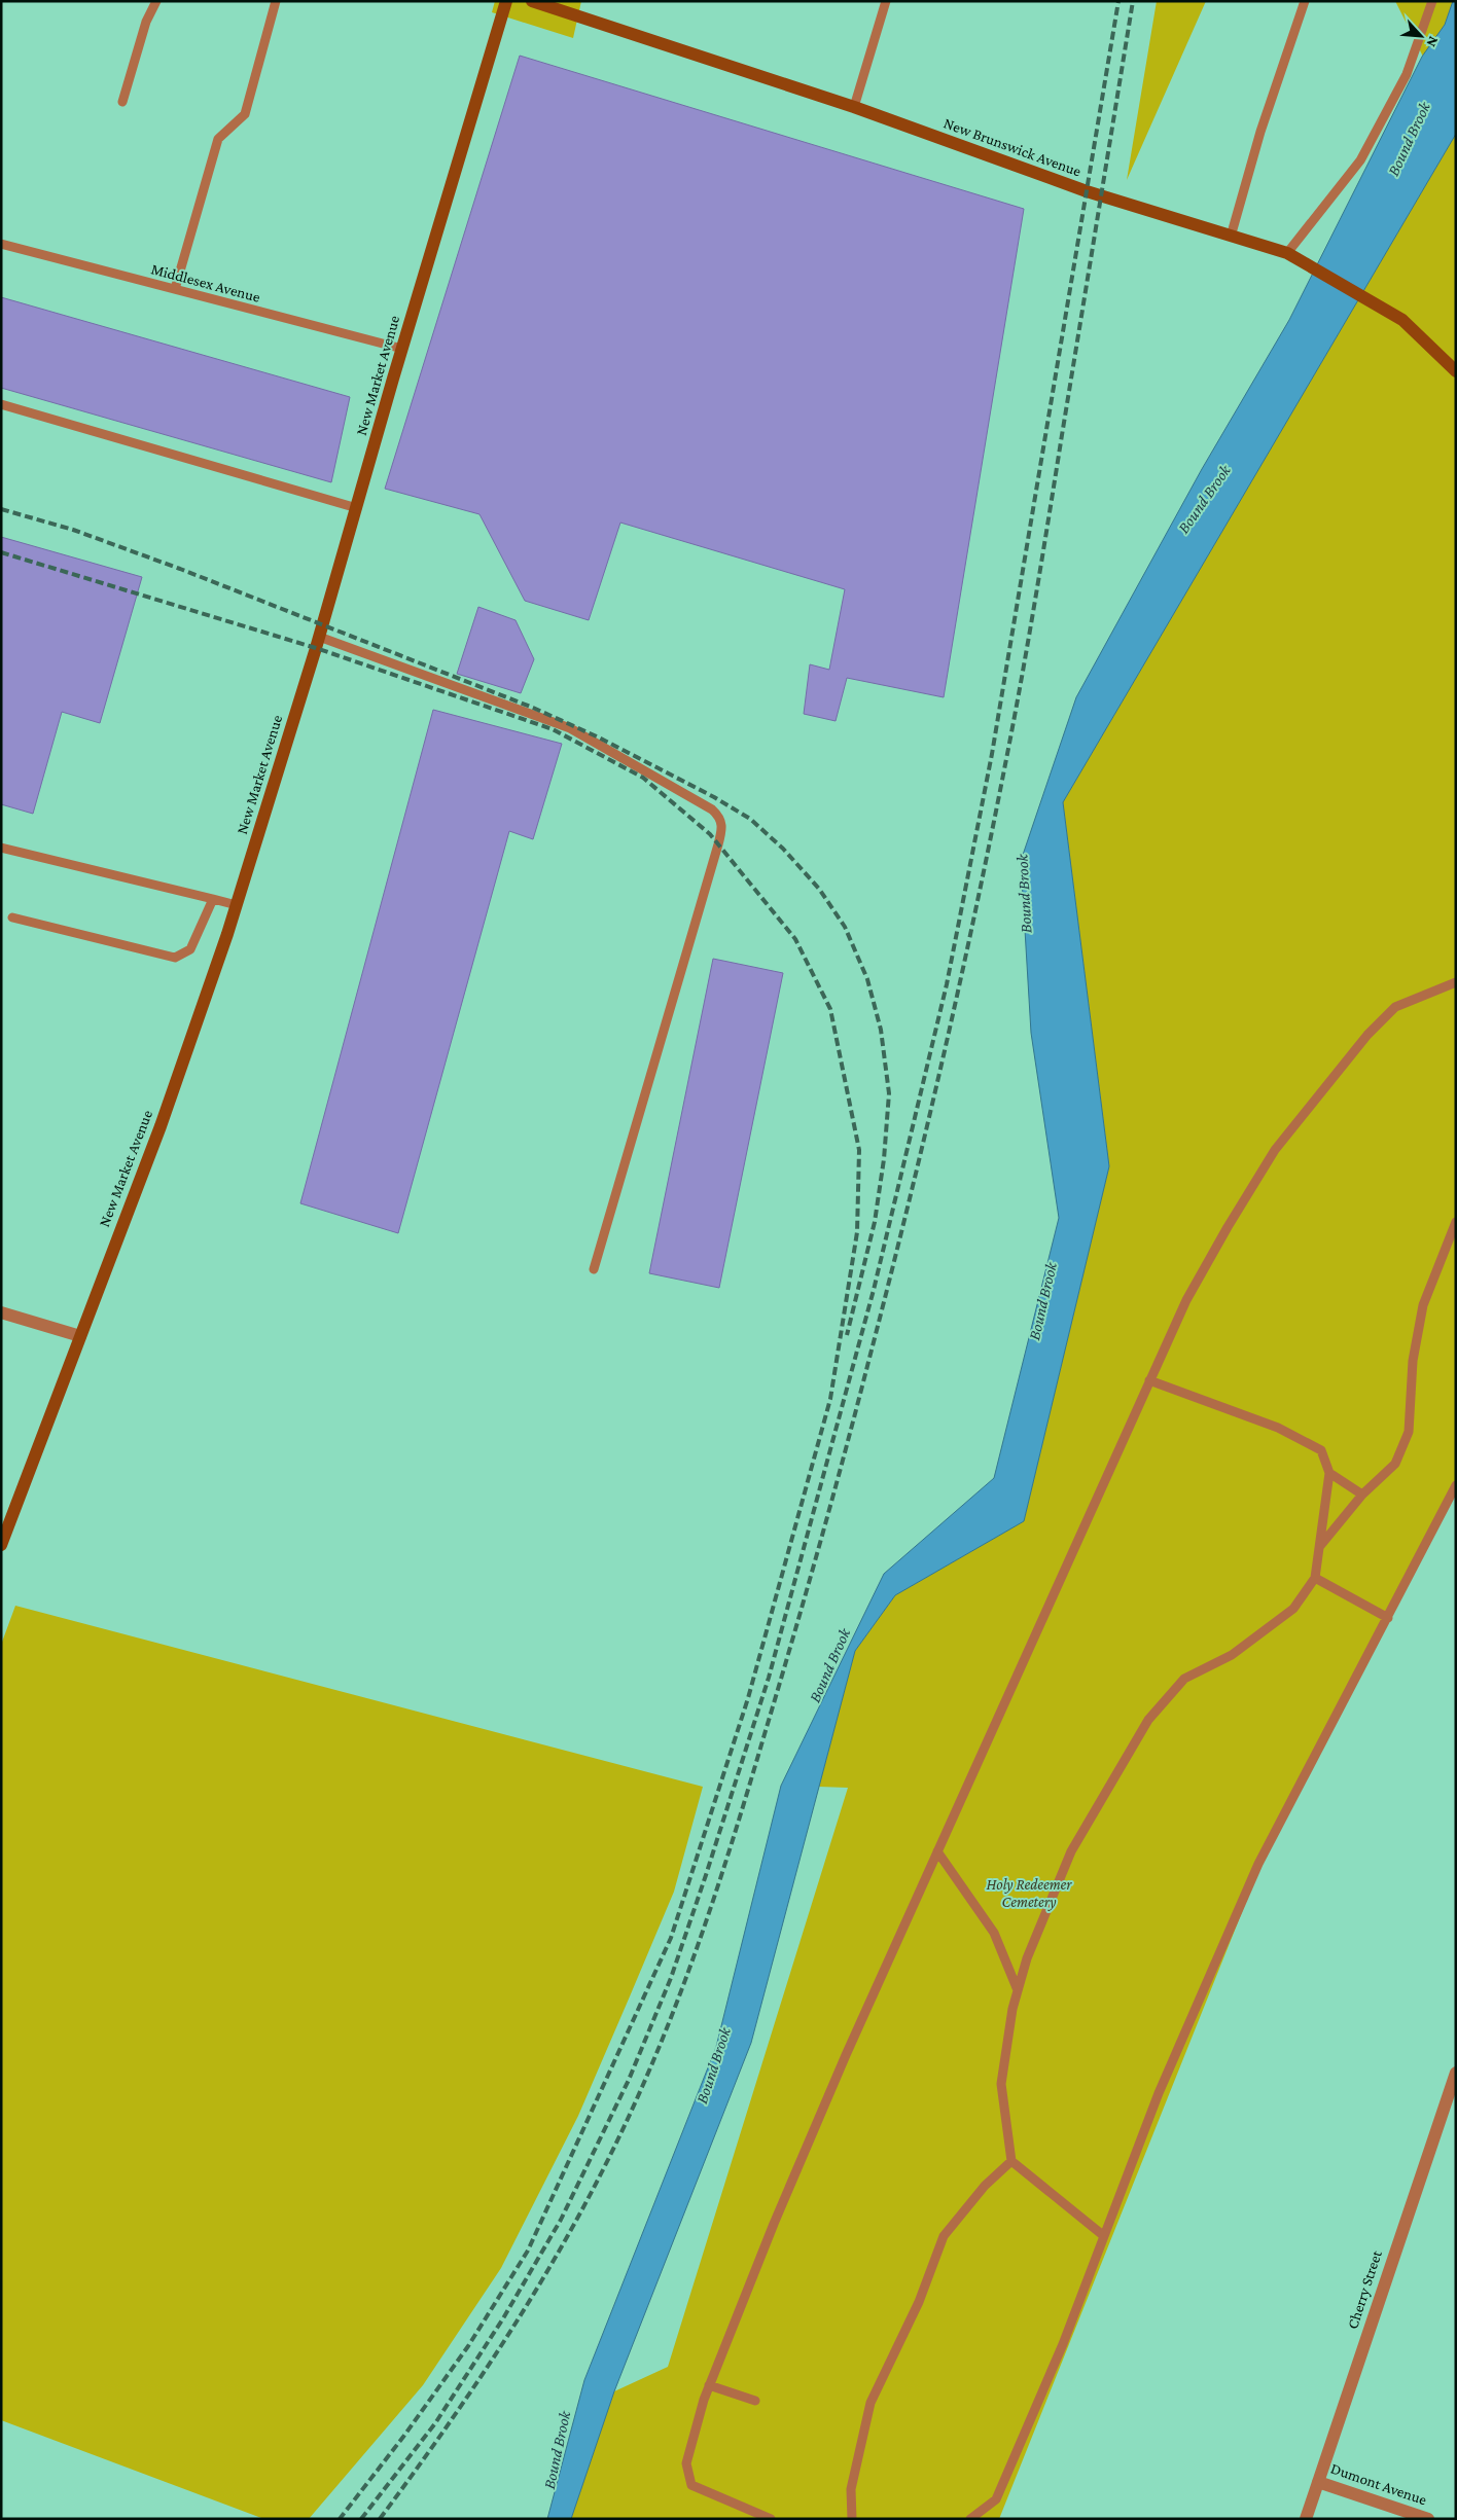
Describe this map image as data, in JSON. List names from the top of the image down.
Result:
{
  "streets": {
    "main road": ["New Brunswick Avenue", "New Market Avenue"],
    "street": ["Cherry Street", "Dumont Avenue"],
    "lane": ["Middlesex Avenue"]
  },
  "crossings": [
    ["Middlesex Avenue", "New Market Avenue"],
    ["Cherry Street", "Dumont Avenue"]
  ],
  "water": ["Bound Brook"],
  "parks": ["Holy Redeemer Cemetery"],
  "north": "bottom right"
}
